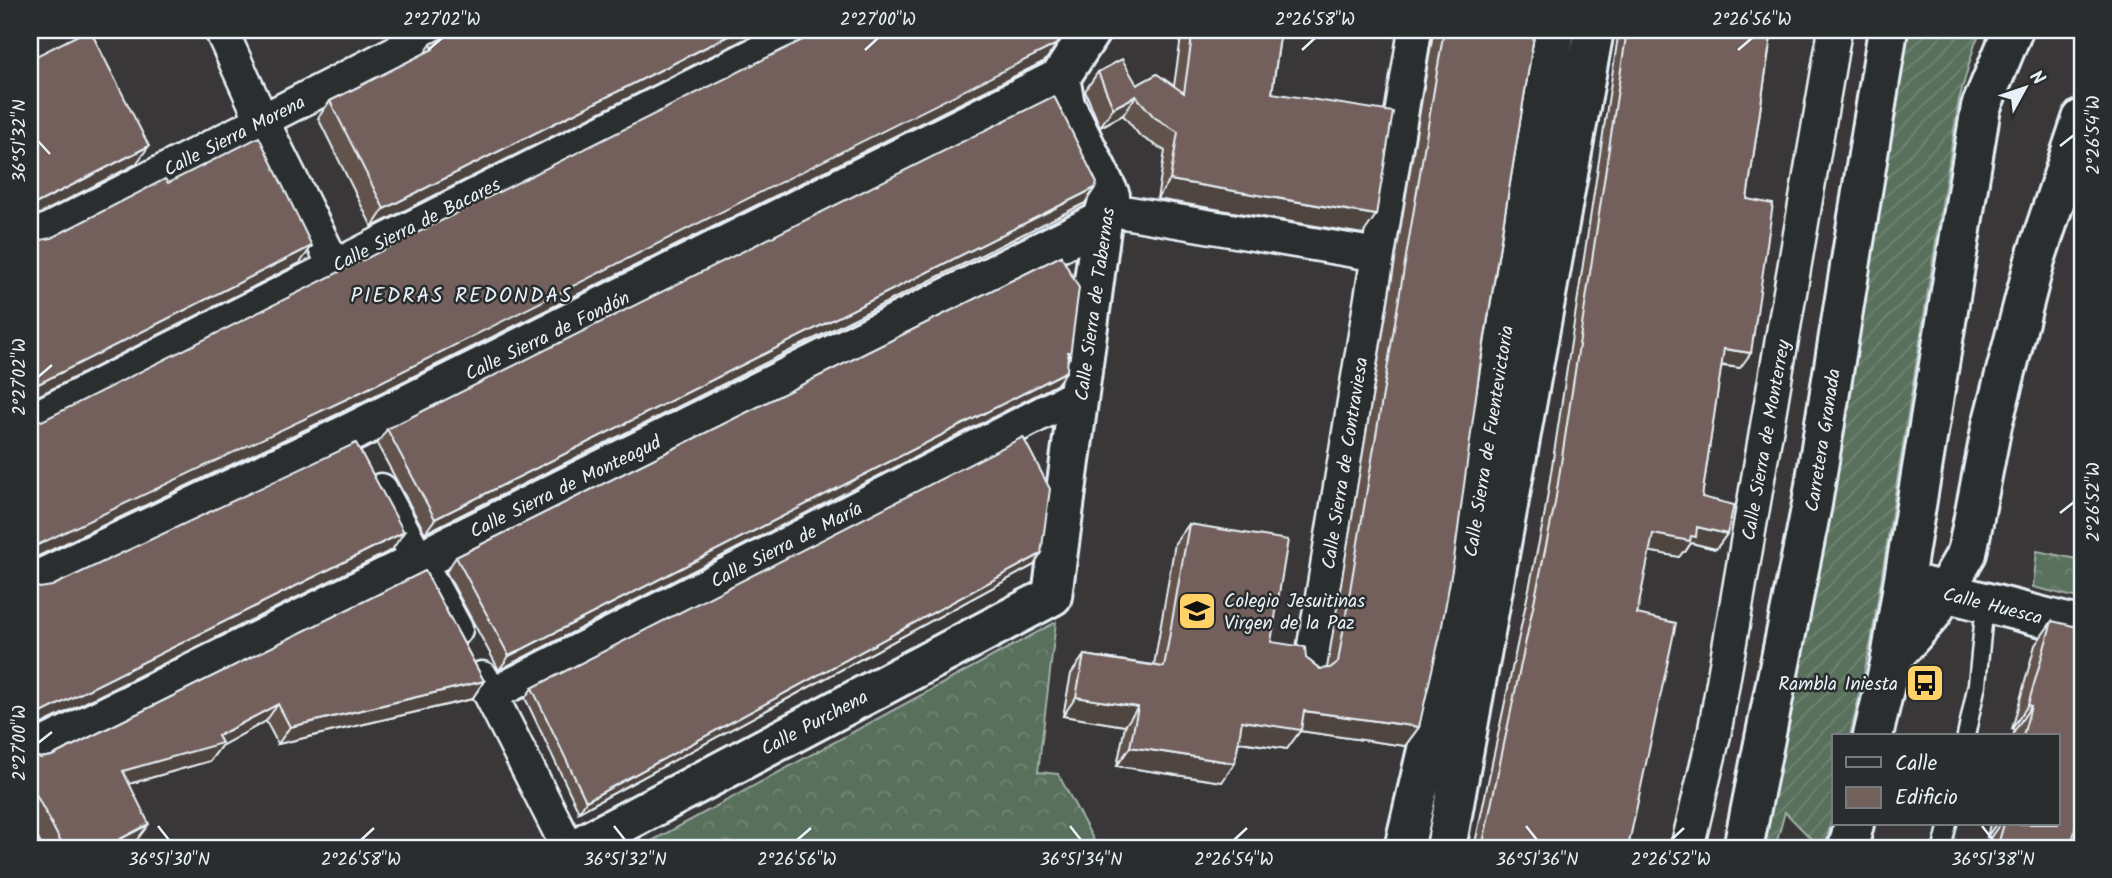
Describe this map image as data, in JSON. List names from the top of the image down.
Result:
{
  "streets": {
    "street": [
      "Calle Sierra Morena",
      "Calle Sierra de Bacares",
      "Calle Sierra de Tabernas",
      "Calle Sierra de Fondón",
      "Calle Sierra de Monterrey",
      "Carretera Granada",
      "Calle Sierra de Fuentevictoria",
      "Calle Sierra de Contraviesa",
      "Calle Sierra de Monteagud",
      "Calle Sierra de María",
      "Calle Huesca",
      "Calle Purchena"
    ]
  },
  "crossings": [
    ["Calle Sierra de Tabernas", "Calle Sierra de Fondón"],
    ["Calle Sierra de Tabernas", "Calle Sierra de Monteagud"],
    ["Calle Sierra de Tabernas", "Calle Sierra de María"],
    ["Calle Sierra de Tabernas", "Calle Purchena"]
  ],
  "districts": ["PIEDRAS REDONDAS"],
  "places": {
    "school or university": ["Colegio Jesuitinas Virgen de la Paz"],
    "bus stop": ["Rambla Iniesta"]
  },
  "legend": ["Calle", "Edificio"],
  "north": "top right",
  "coordinates": [
    "2°27'02\"W",
    "2°27'00\"W",
    "2°26'58\"W",
    "2°26'56\"W",
    "2°26'54\"W",
    "36°51'32\"N",
    "2°26'52\"W",
    "36°51'30\"N",
    "36°51'34\"N",
    "36°51'36\"N",
    "36°51'38\"N"
  ]
}
